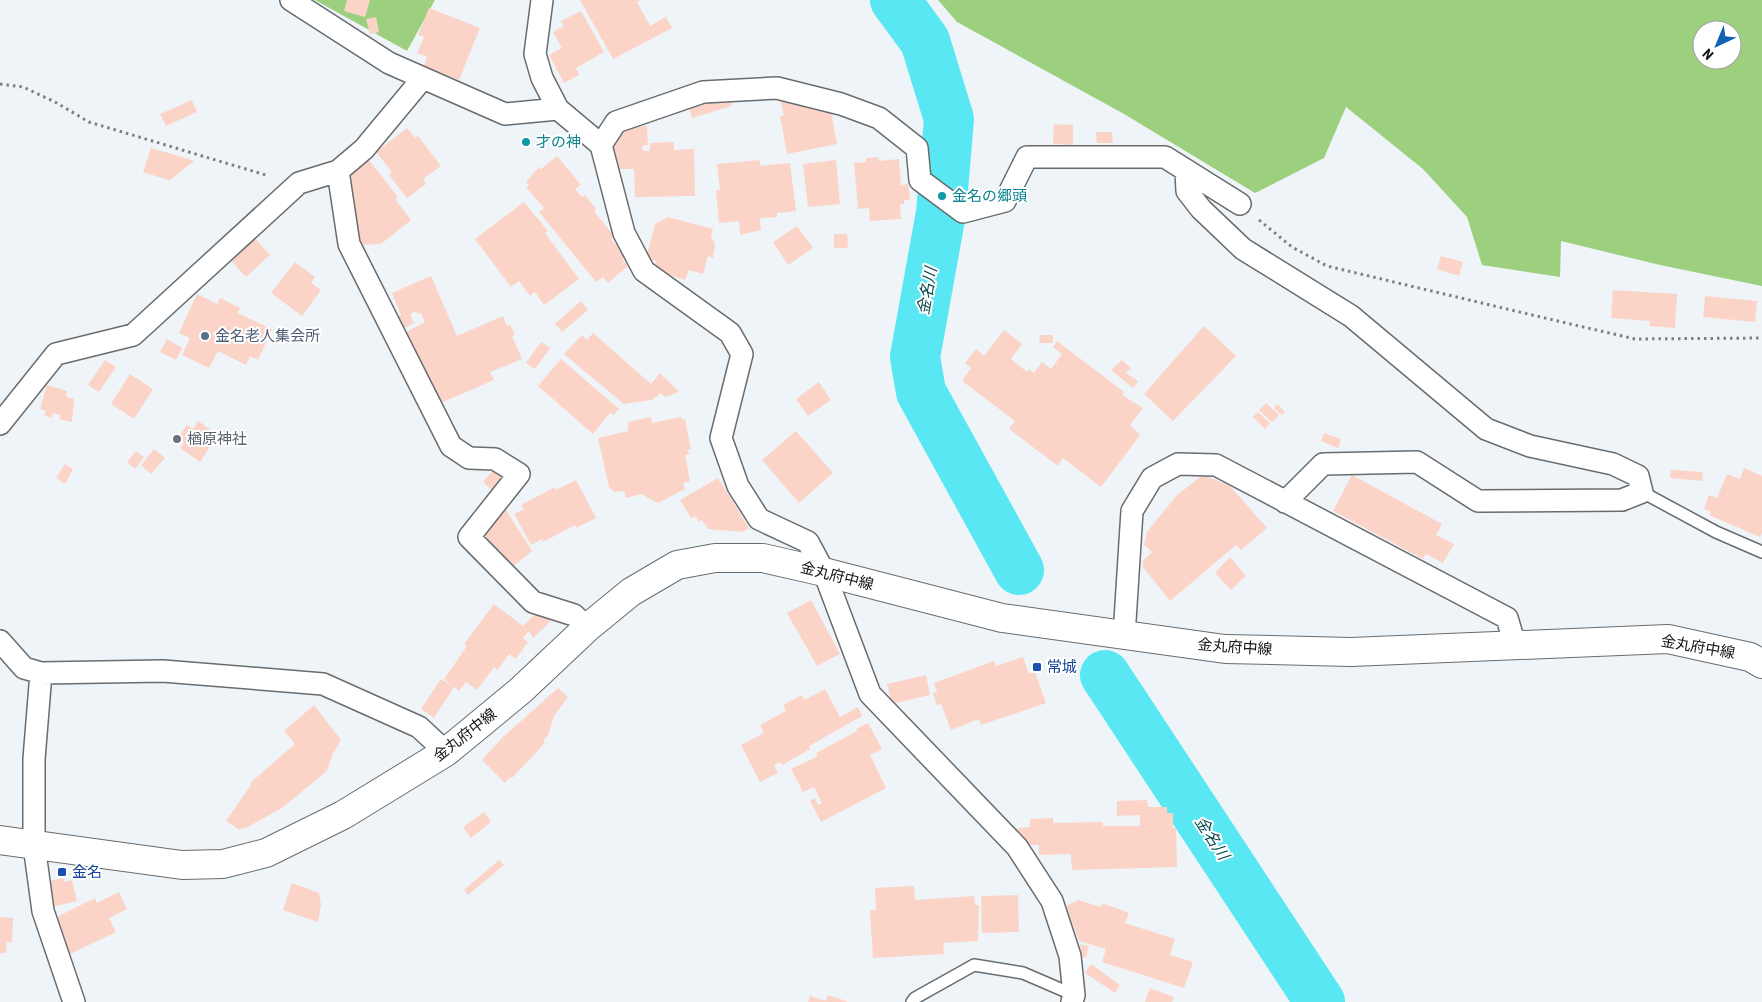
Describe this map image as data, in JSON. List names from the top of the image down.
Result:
{
  "streets": {
    "main road": ["金丸府中線"]
  },
  "water": ["金名川"],
  "places": {
    "other": [
      "才の神",
      "金名の郷頭",
      "金名老人集会所",
      "楢原神社"
    ],
    "transit": ["常城", "金名"]
  },
  "north": "bottom left"
}
